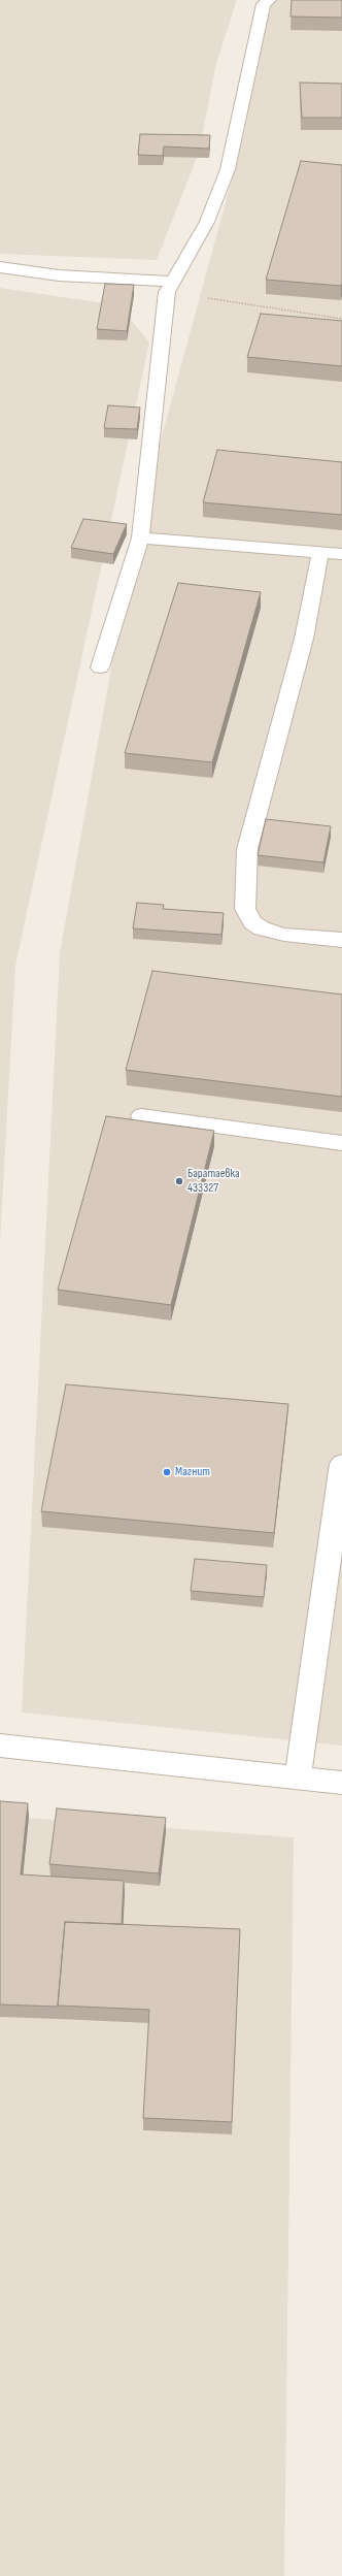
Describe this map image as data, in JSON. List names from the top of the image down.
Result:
{
  "places": ["Баратаевка 433327", "Магнит"]
}
